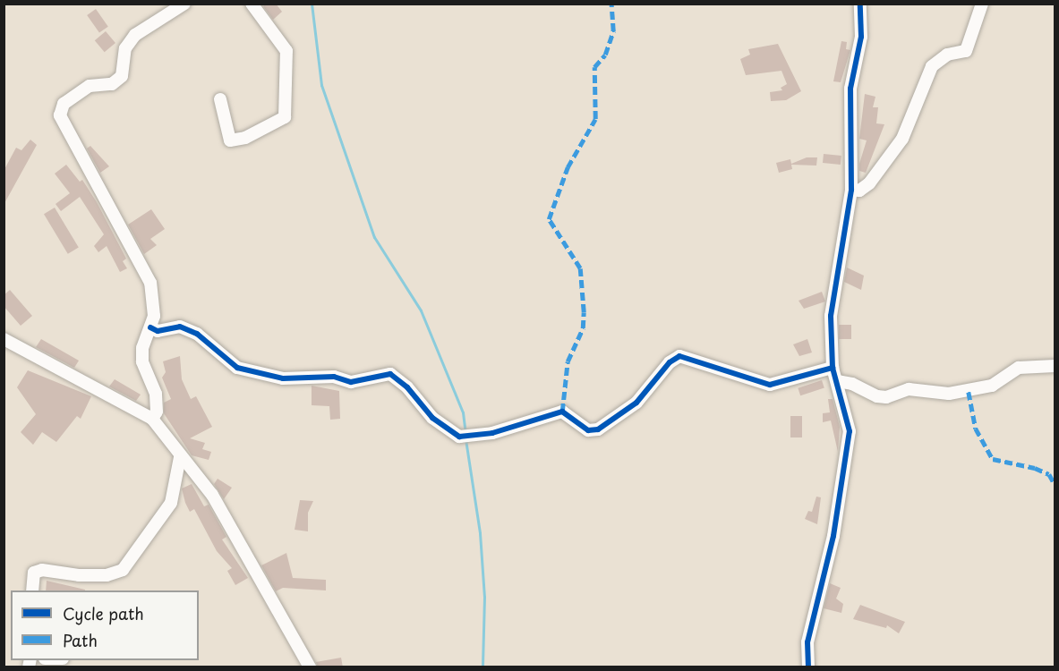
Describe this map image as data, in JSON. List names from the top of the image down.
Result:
{
  "legend": ["Cycle path", "Path"]
}
